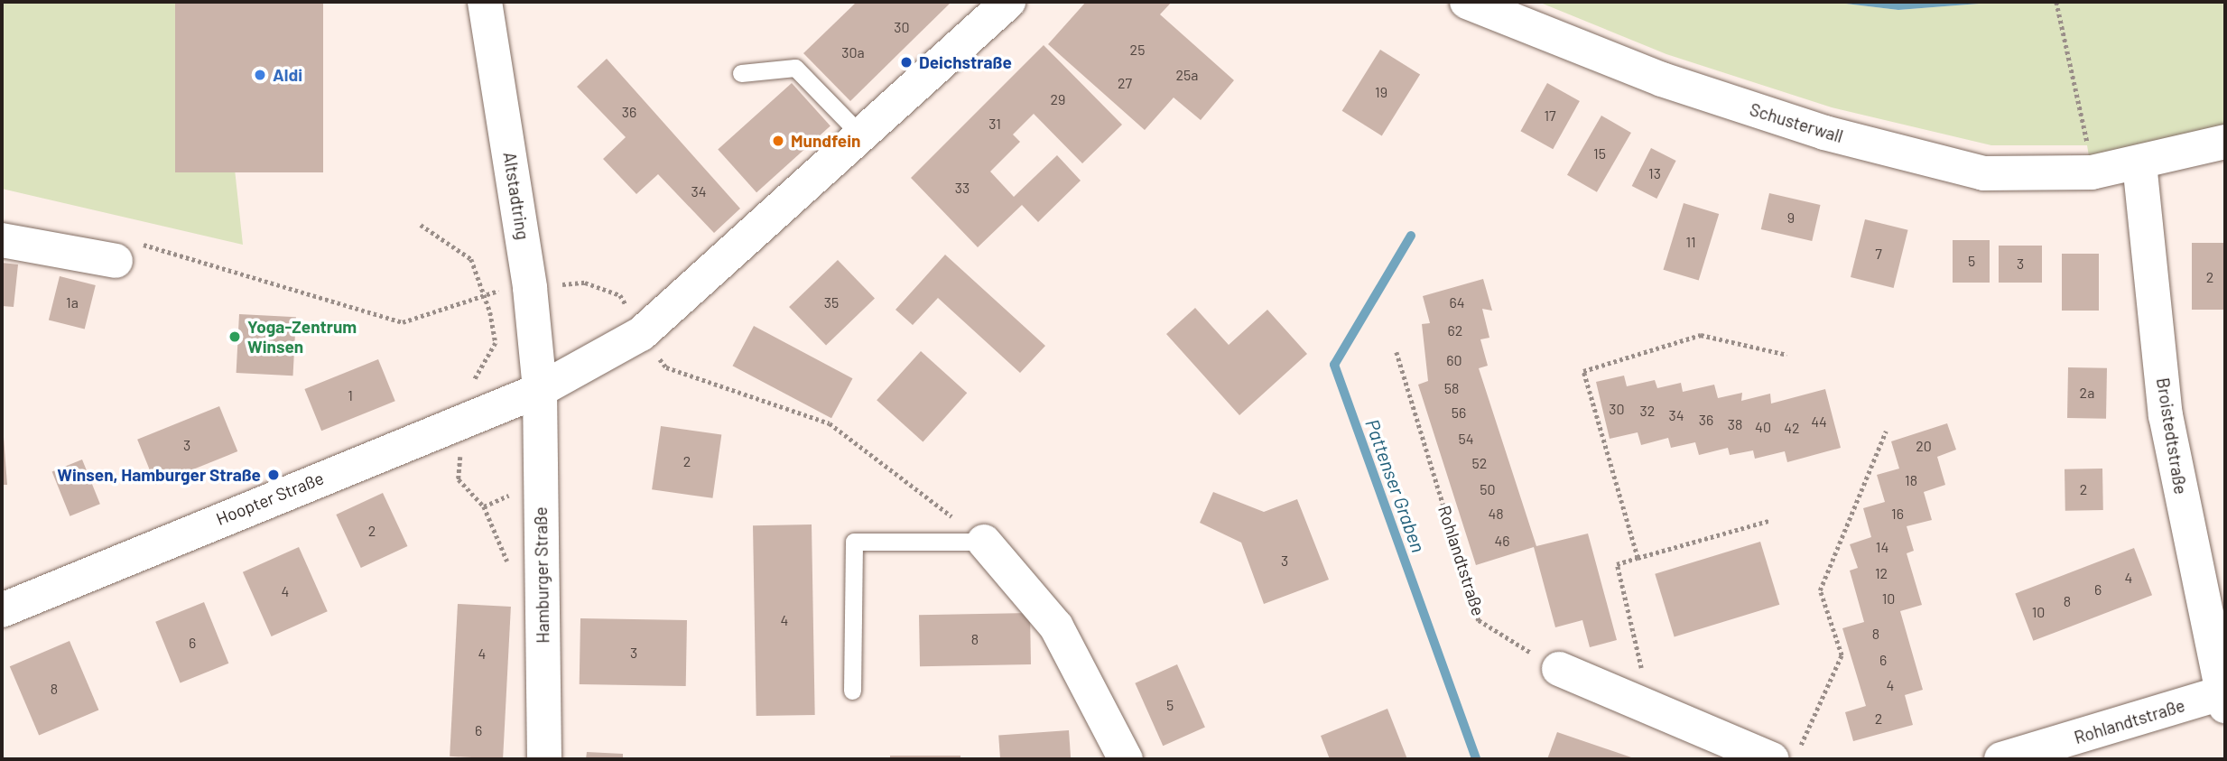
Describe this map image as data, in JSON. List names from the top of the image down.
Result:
{
  "streets": {
    "street": [
      "Schusterwall",
      "Altstadtring",
      "Broistedtstraße",
      "Hoopter Straße",
      "Rohlandtstraße",
      "Hamburger Straße"
    ]
  },
  "crossings": [
    ["Schusterwall", "Broistedtstraße"],
    ["Altstadtring", "Hoopter Straße"],
    ["Altstadtring", "Hamburger Straße"],
    ["Broistedtstraße", "Rohlandtstraße"],
    ["Hoopter Straße", "Hamburger Straße"]
  ],
  "water": ["Pattenser Graben"],
  "places": [
    "Deichstraße",
    "Aldi",
    "Mundfein",
    "Yoga-Zentrum Winsen",
    "Winsen, Hamburger Straße"
  ],
  "house_numbers": [
    "30",
    "25",
    "30a",
    "25a",
    "27",
    "19",
    "29",
    "36",
    "17",
    "31",
    "15",
    "13",
    "33",
    "34",
    "9",
    "11",
    "7",
    "5",
    "3",
    "2",
    "1a",
    "35",
    "64",
    "62",
    "60",
    "58",
    "2a",
    "1",
    "30",
    "32",
    "56",
    "34",
    "36",
    "44",
    "38",
    "40",
    "42",
    "54",
    "3",
    "20",
    "2",
    "52",
    "18",
    "50",
    "2",
    "48",
    "16",
    "2",
    "46",
    "14",
    "3",
    "12",
    "4",
    "6",
    "4",
    "10",
    "8",
    "10",
    "4",
    "8",
    "8",
    "6",
    "3",
    "4",
    "6",
    "4",
    "8",
    "5",
    "2",
    "6"
  ]
}
